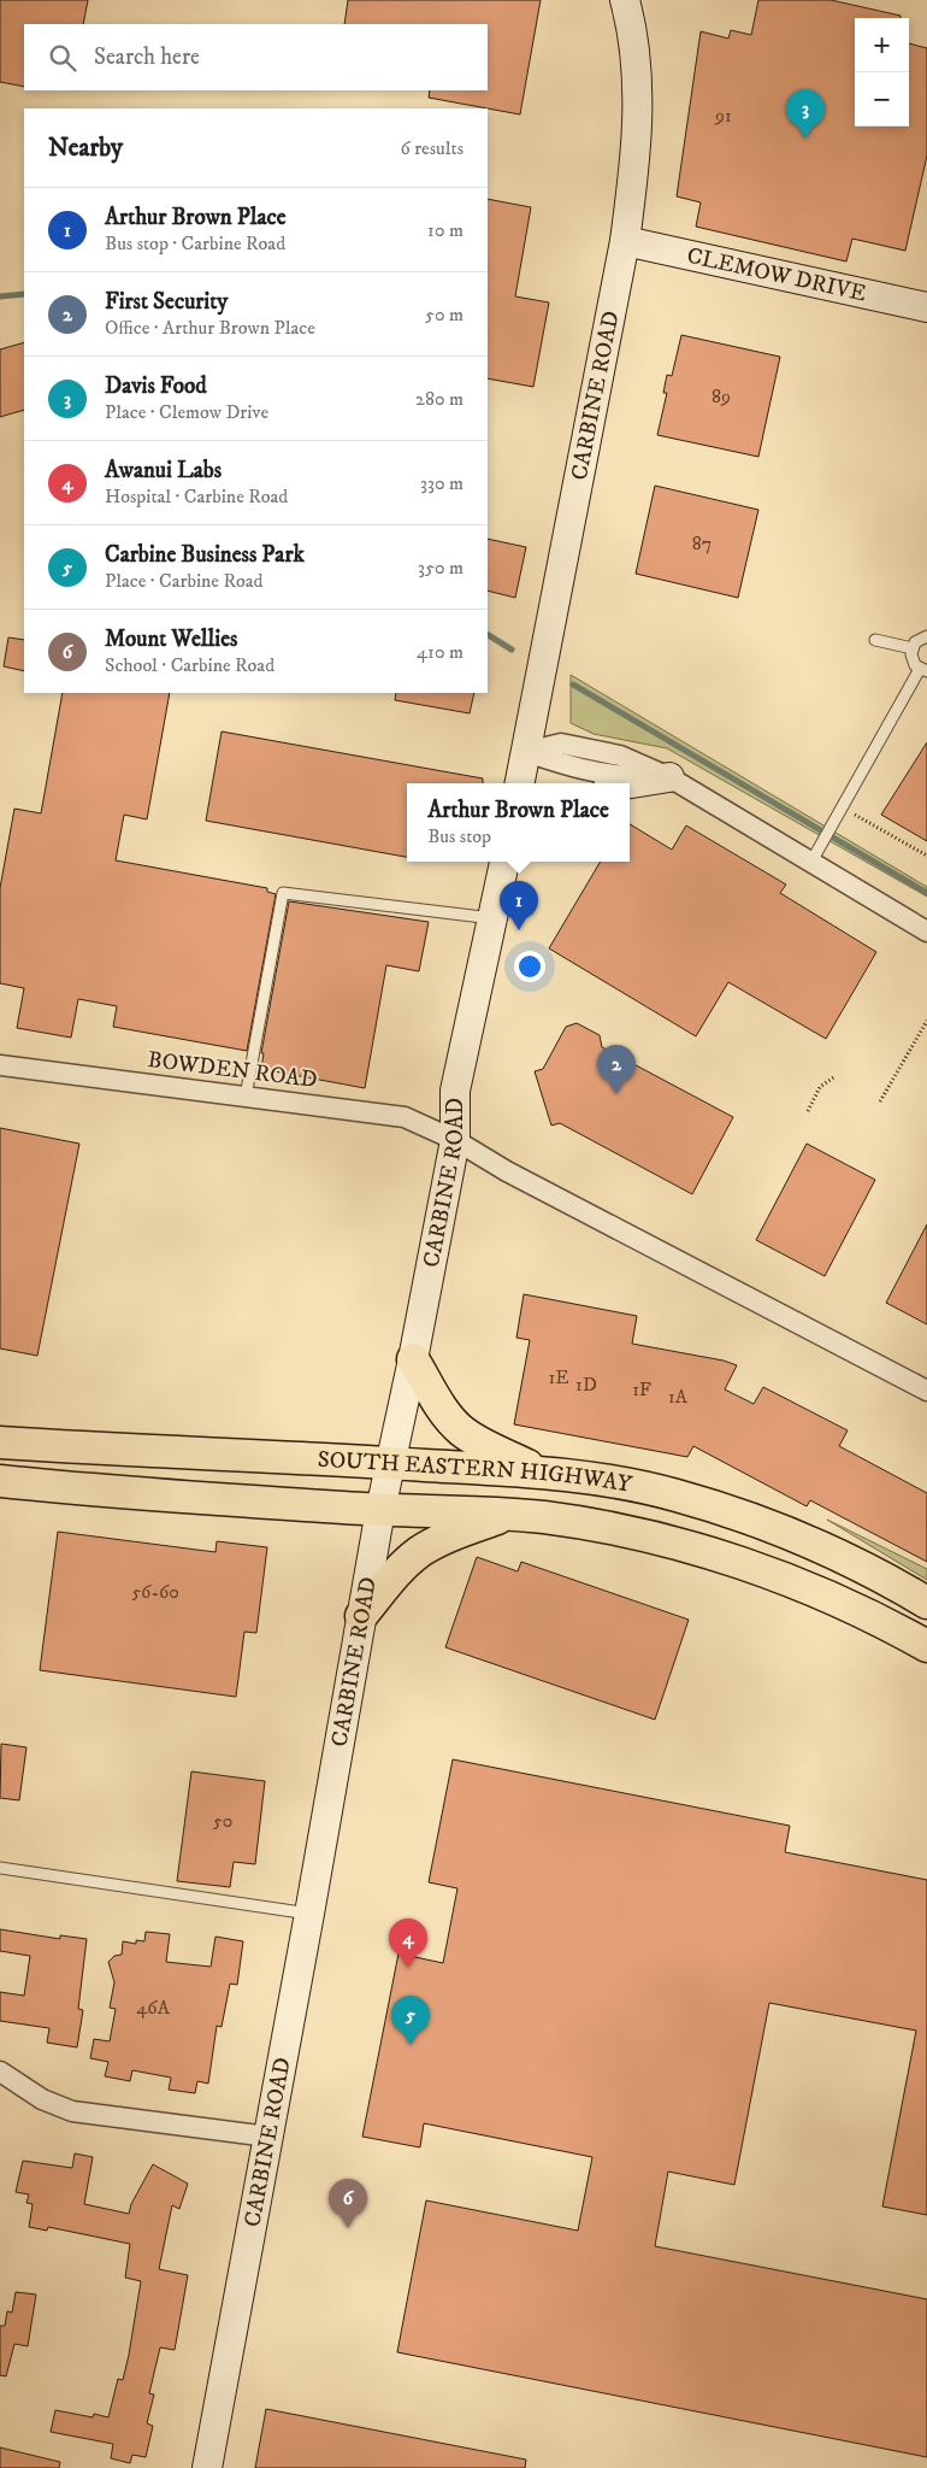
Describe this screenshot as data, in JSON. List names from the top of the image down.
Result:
{
  "streets": {
    "main road": ["CLEMOW DRIVE", "CARBINE ROAD", "SOUTH EASTERN HIGHWAY"],
    "street": ["BOWDEN ROAD"]
  },
  "crossings": [
    ["CLEMOW DRIVE", "CARBINE ROAD"],
    ["CARBINE ROAD", "BOWDEN ROAD"],
    ["CARBINE ROAD", "SOUTH EASTERN HIGHWAY"]
  ],
  "house_numbers": [
    "91",
    "89",
    "87",
    "1E",
    "1D",
    "1F",
    "1A",
    "56-60",
    "50",
    "46A"
  ],
  "page": {
    "map_buttons": ["+", "−"],
    "search": "Search here",
    "pins": [
      "3",
      "1",
      "2",
      "4",
      "5",
      "6"
    ],
    "heading": ["Nearby", "6 results"],
    "list": [
      {
        "mark": "1",
        "name": "Arthur Brown Place",
        "note": "Bus stop · Carbine Road",
        "value": "10 m"
      },
      {
        "mark": "2",
        "name": "First Security",
        "note": "Office · Arthur Brown Place",
        "value": "50 m"
      },
      {
        "mark": "3",
        "name": "Davis Food",
        "note": "Place · Clemow Drive",
        "value": "280 m"
      },
      {
        "mark": "4",
        "name": "Awanui Labs",
        "note": "Hospital · Carbine Road",
        "value": "330 m"
      },
      {
        "mark": "5",
        "name": "Carbine Business Park",
        "note": "Place · Carbine Road",
        "value": "350 m"
      },
      {
        "mark": "6",
        "name": "Mount Wellies",
        "note": "School · Carbine Road",
        "value": "410 m"
      }
    ],
    "popup": ["Arthur Brown Place", "Bus stop"]
  }
}
